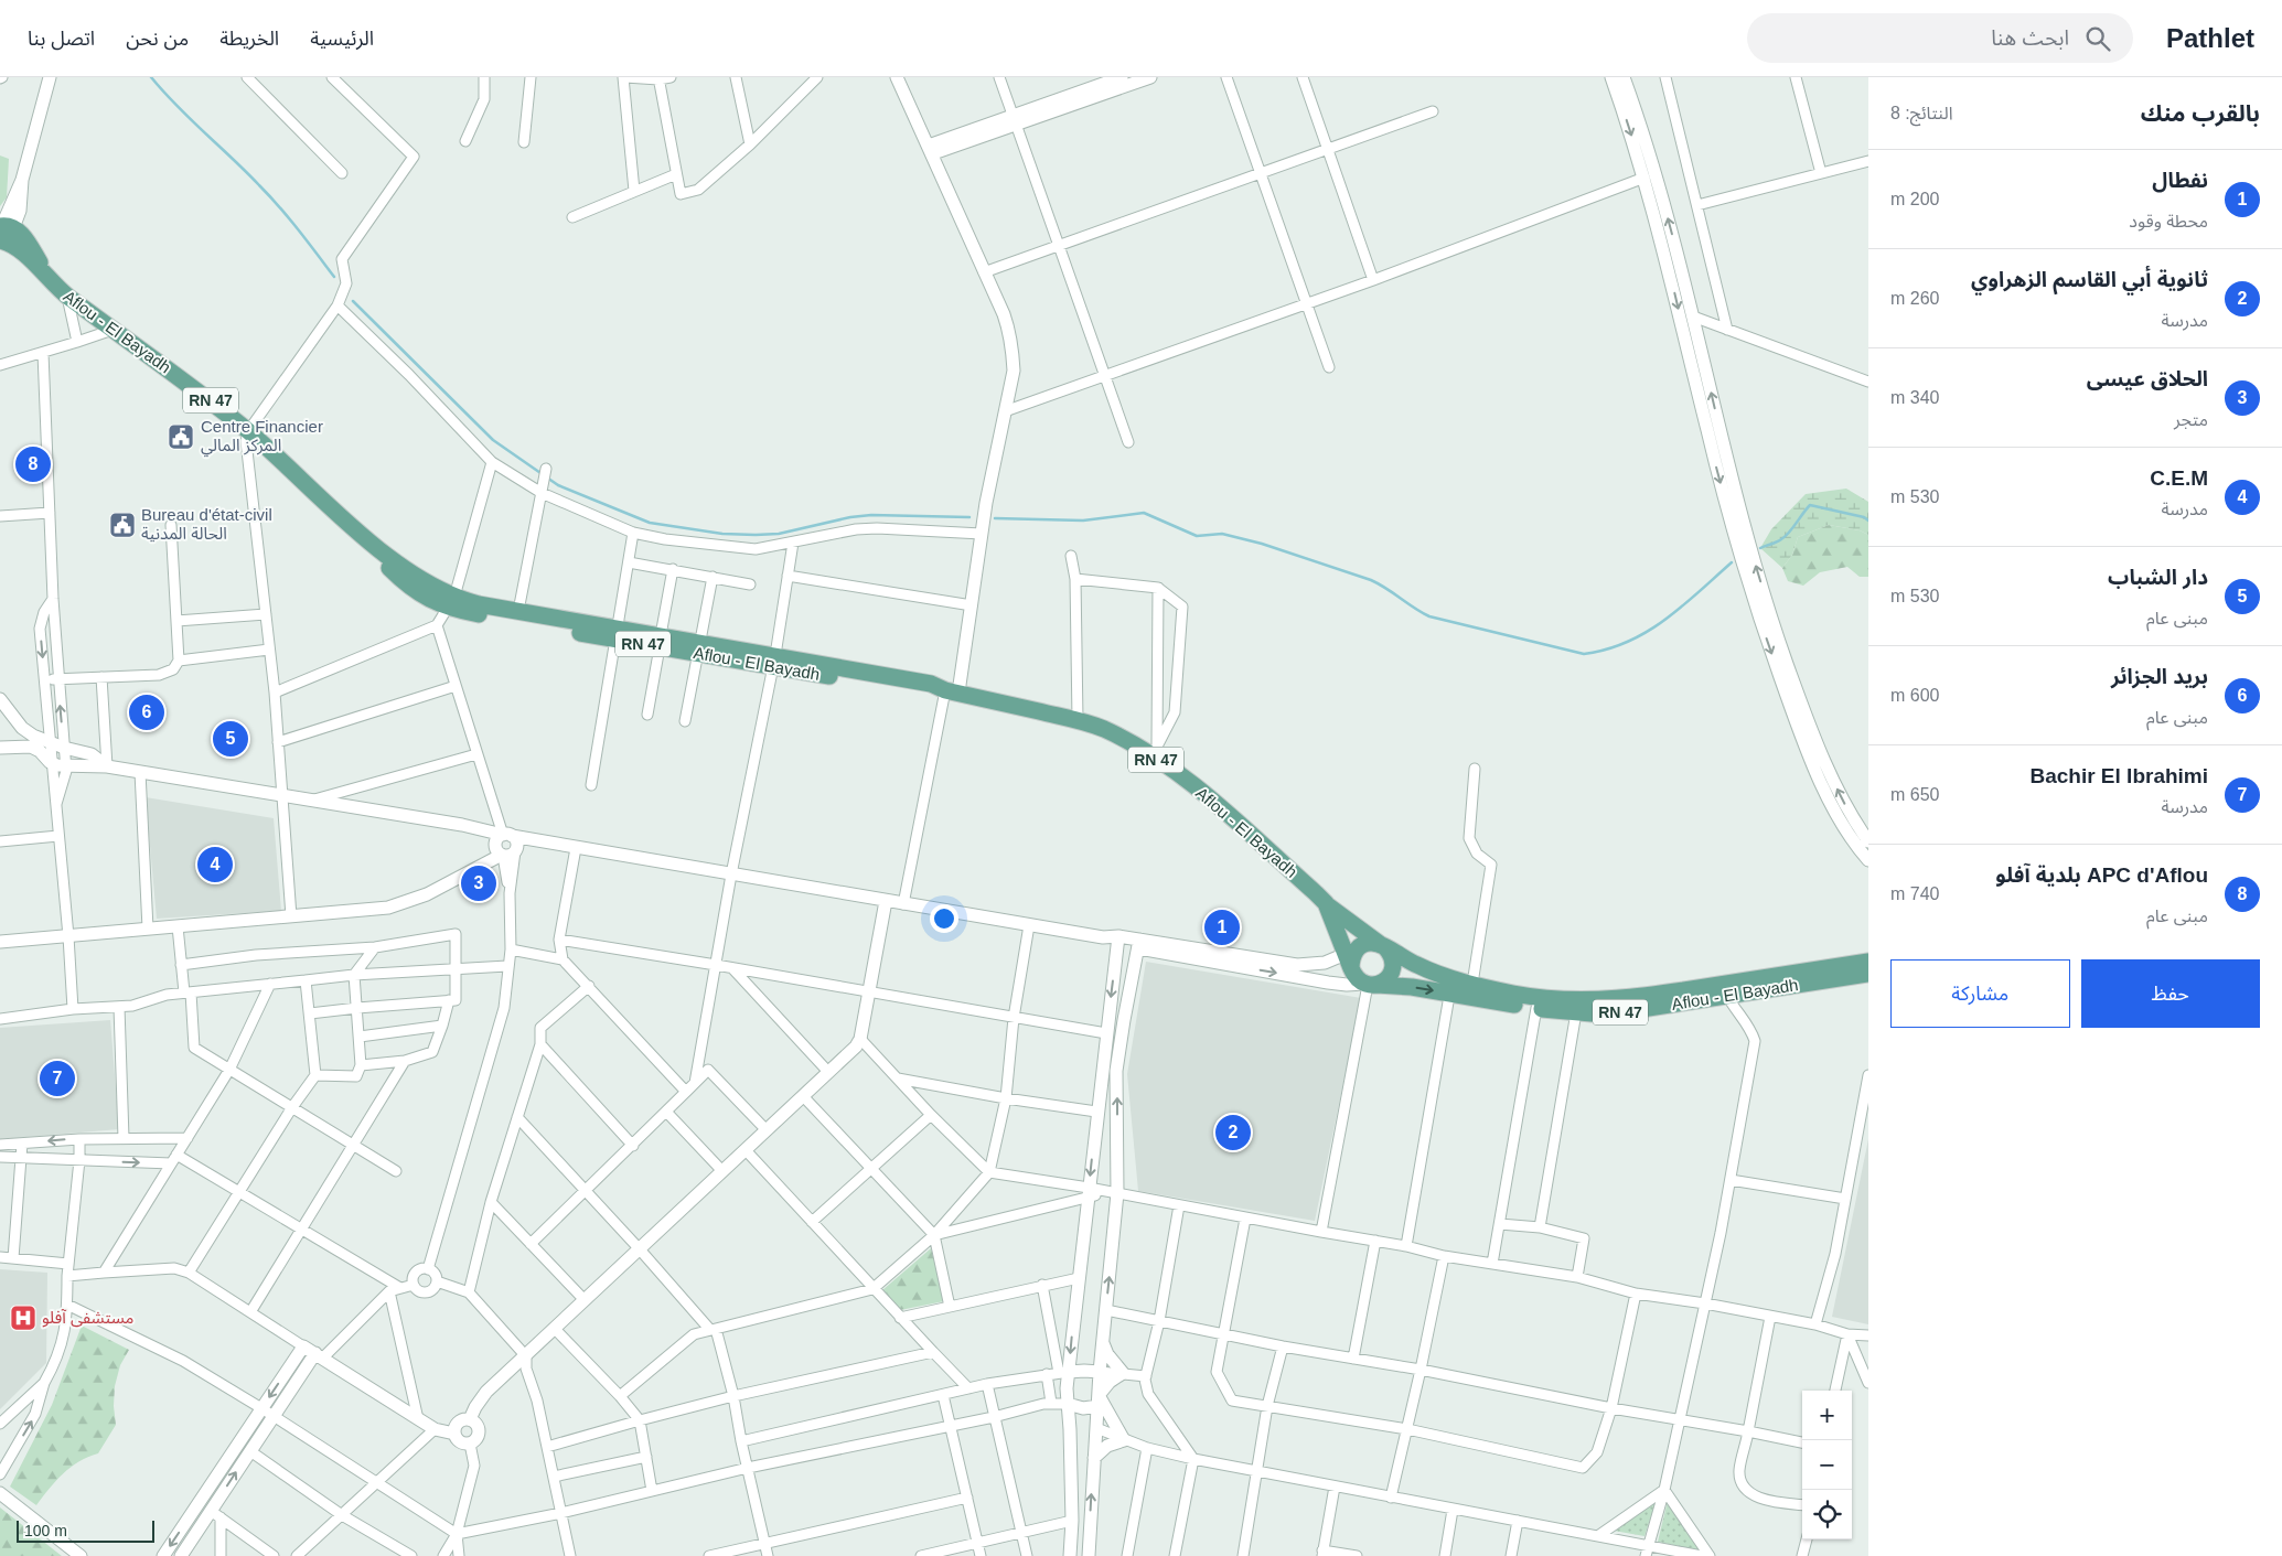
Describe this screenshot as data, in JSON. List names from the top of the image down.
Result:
{
  "streets": {
    "main road": ["Aflou - El Bayadh", "RN 47"]
  },
  "places": {
    "public building": ["Centre Financier المركز المالي", "Bureau d'état-civil الحالة المدنية"],
    "hospital": ["مستشفى آفلو"]
  },
  "scale_bar": "100 m",
  "page": {
    "header": "Pathlet",
    "search": "ابحث هنا",
    "nav": [
      "الرئيسية",
      "الخريطة",
      "من نحن",
      "اتصل بنا"
    ],
    "heading": ["بالقرب منك", "النتائج: 8"],
    "list": [
      {
        "mark": "1",
        "name": "نفطال",
        "note": "محطة وقود",
        "value": "200 m"
      },
      {
        "mark": "2",
        "name": "ثانوية أبي القاسم الزهراوي",
        "note": "مدرسة",
        "value": "260 m"
      },
      {
        "mark": "3",
        "name": "الحلاق عيسى",
        "note": "متجر",
        "value": "340 m"
      },
      {
        "mark": "4",
        "name": "C.E.M",
        "note": "مدرسة",
        "value": "530 m"
      },
      {
        "mark": "5",
        "name": "دار الشباب",
        "note": "مبنى عام",
        "value": "530 m"
      },
      {
        "mark": "6",
        "name": "بريد الجزائر",
        "note": "مبنى عام",
        "value": "600 m"
      },
      {
        "mark": "7",
        "name": "Bachir El Ibrahimi",
        "note": "مدرسة",
        "value": "650 m"
      },
      {
        "mark": "8",
        "name": "APC d'Aflou بلدية آفلو",
        "note": "مبنى عام",
        "value": "740 m"
      }
    ],
    "pins": [
      "8",
      "6",
      "5",
      "4",
      "3",
      "1",
      "7",
      "2"
    ],
    "buttons": ["حفظ", "مشاركة"],
    "map_buttons": ["+", "−"],
    "scale": "100 m"
  }
}
